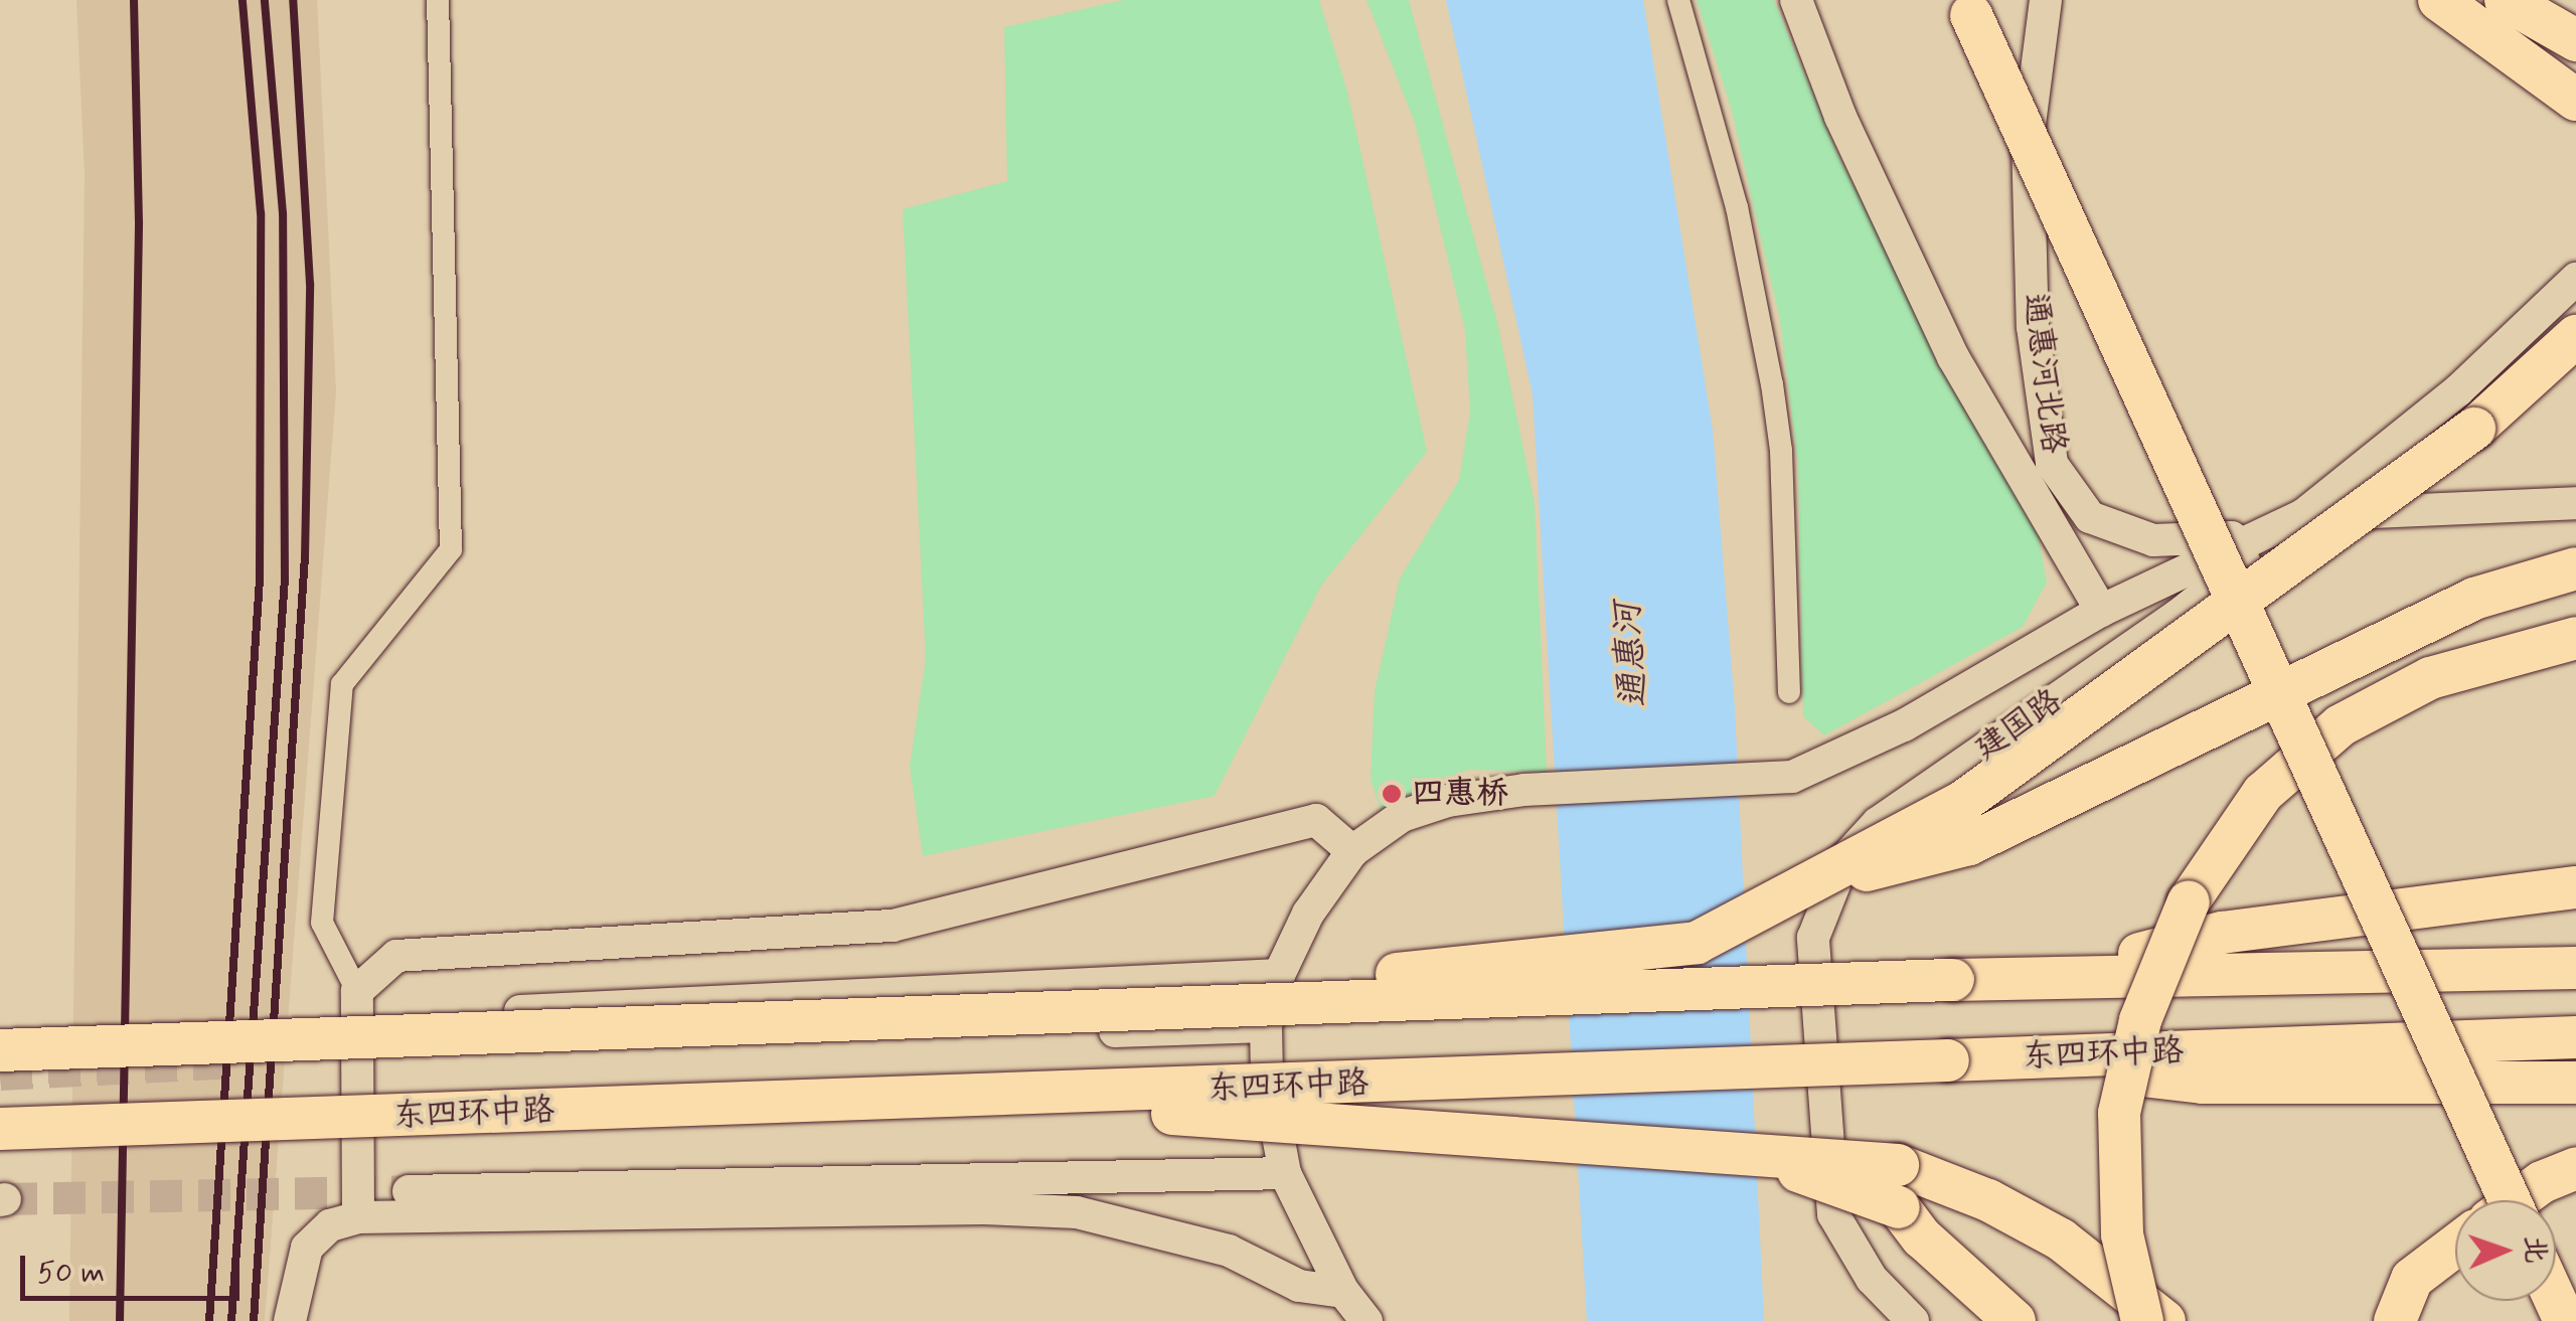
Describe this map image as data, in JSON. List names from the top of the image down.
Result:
{
  "streets": {
    "highway": ["东四环中路"],
    "street": ["通惠河北路", "建国路"]
  },
  "crossings": [
    ["通惠河北路", "建国路"]
  ],
  "water": ["通惠河"],
  "places": ["四惠桥"],
  "scale_bar": "50 m",
  "north": "right"
}
